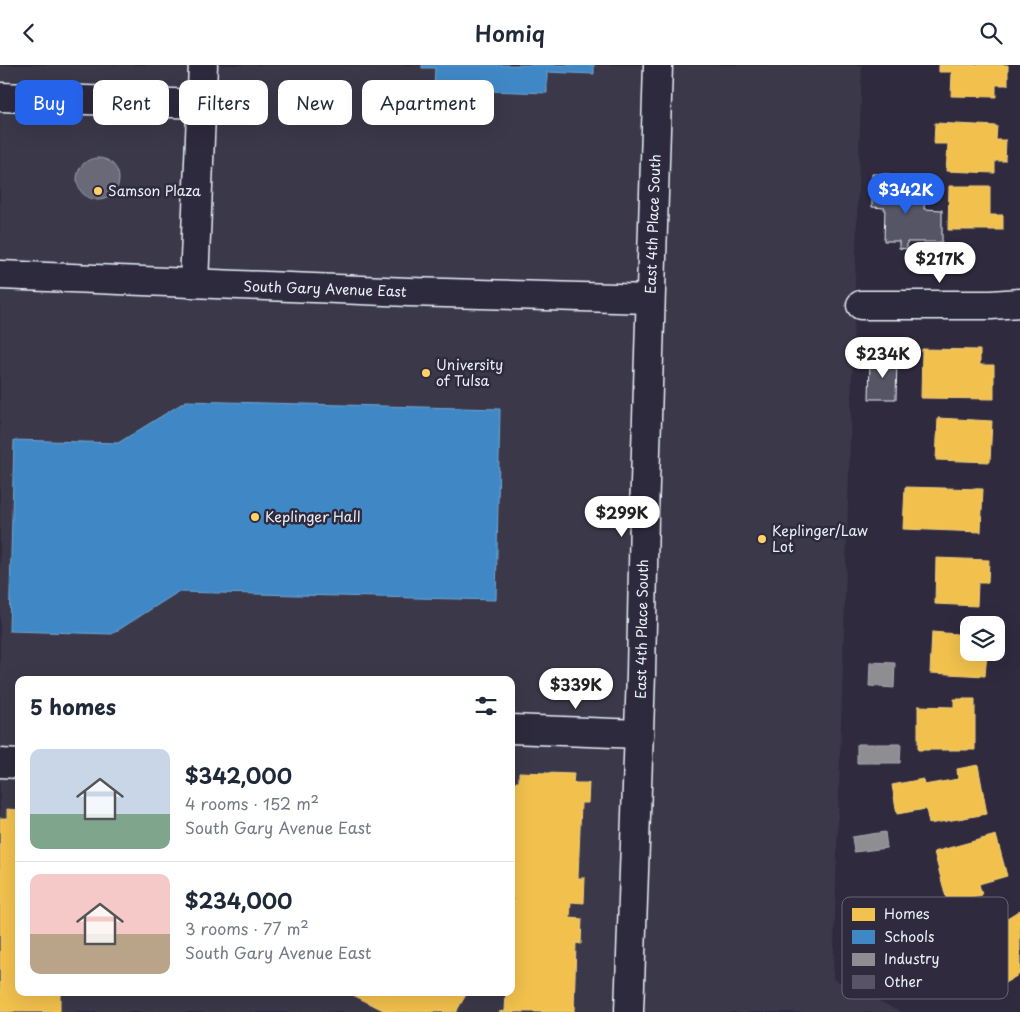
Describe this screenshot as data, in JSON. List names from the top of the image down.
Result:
{
  "streets": {
    "street": ["East 4th Place South", "South Gary Avenue East"]
  },
  "crossings": [
    ["East 4th Place South", "South Gary Avenue East"]
  ],
  "places": [
    "Samson Plaza",
    "University of Tulsa",
    "Keplinger Hall",
    "Keplinger/Law Lot"
  ],
  "legend": [
    "Homes",
    "Schools",
    "Industry",
    "Other"
  ],
  "page": {
    "header": "Homiq",
    "chip": [
      "Buy",
      "Rent",
      "Filters",
      "New",
      "Apartment"
    ],
    "price": [
      "$342K",
      "$217K",
      "$234K",
      "$299K",
      "$339K"
    ],
    "heading": "5 homes",
    "list": [
      {
        "name": "$342,000",
        "note": "4 rooms · 152 m² · South Gary Avenue East"
      },
      {
        "name": "$234,000",
        "note": "3 rooms · 77 m² · South Gary Avenue East"
      }
    ]
  }
}
